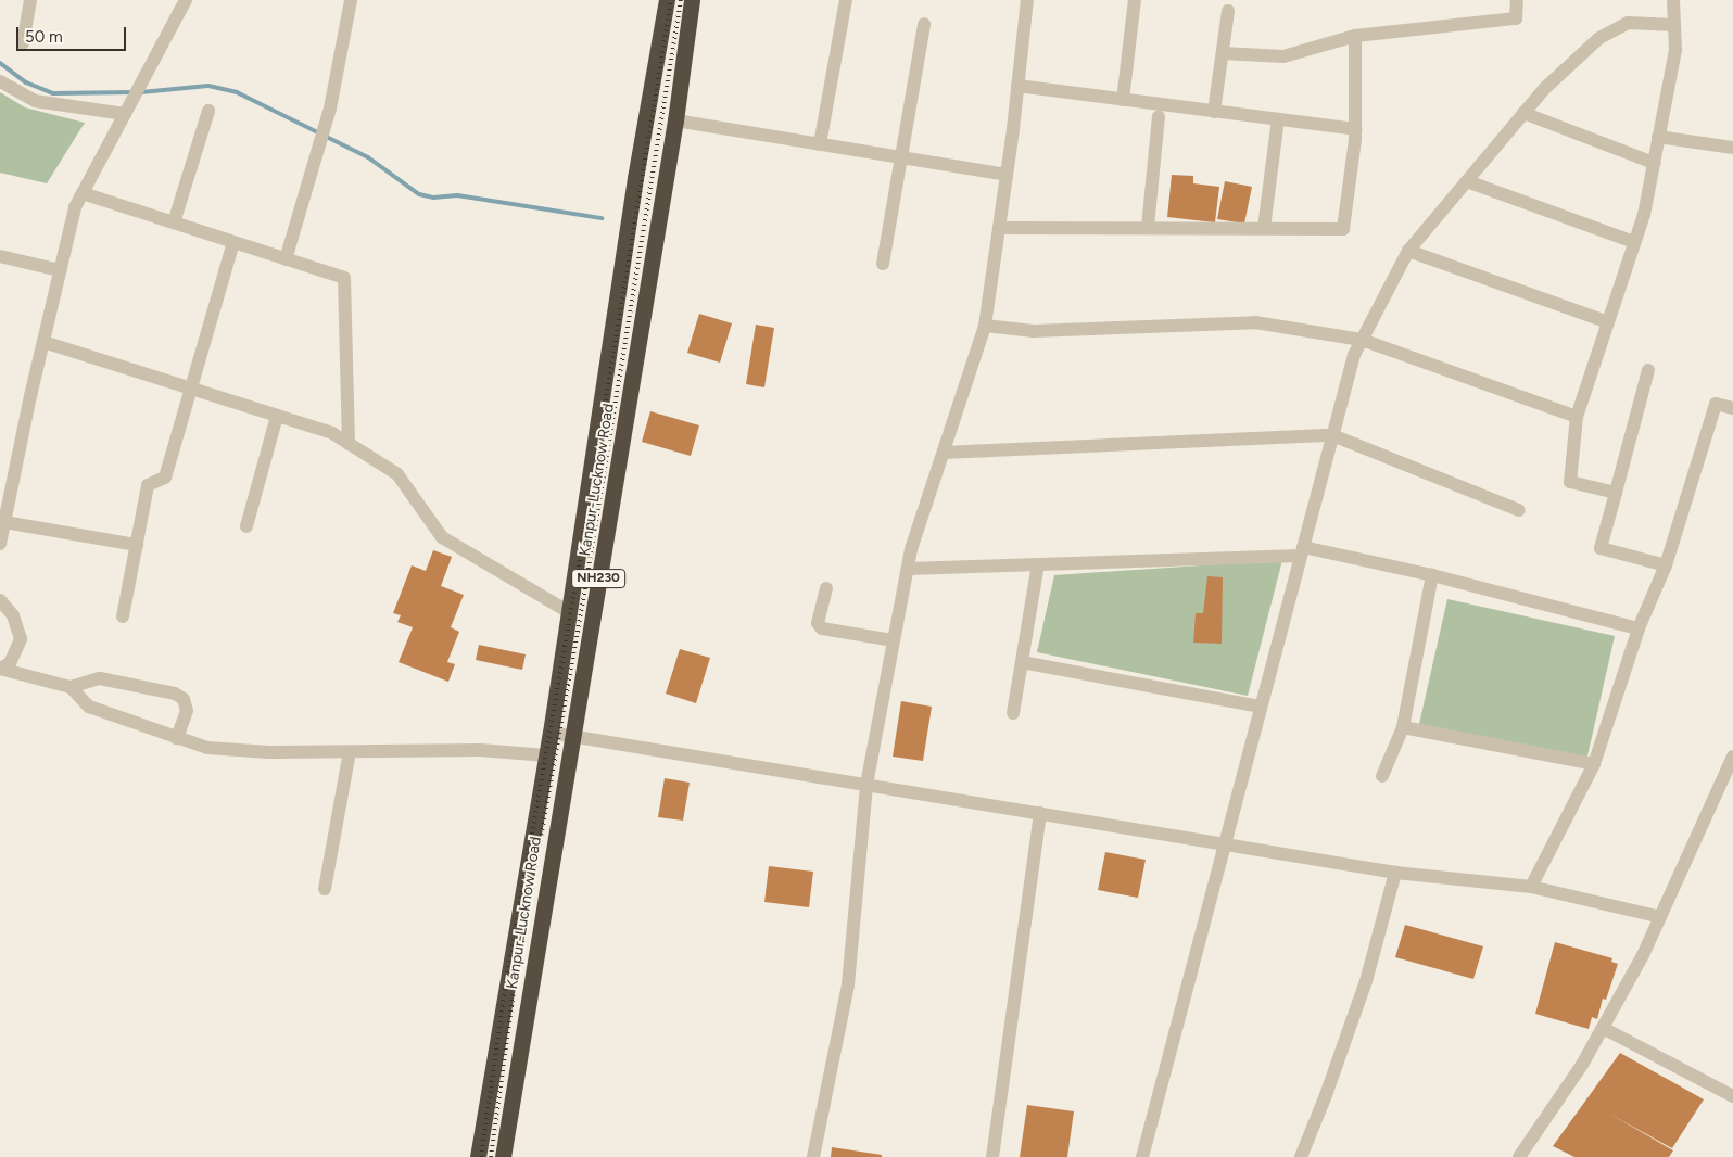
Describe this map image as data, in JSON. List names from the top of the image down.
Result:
{
  "streets": {
    "highway": ["Kanpur-Lucknow Road", "NH230"]
  },
  "scale_bar": "50 m"
}
